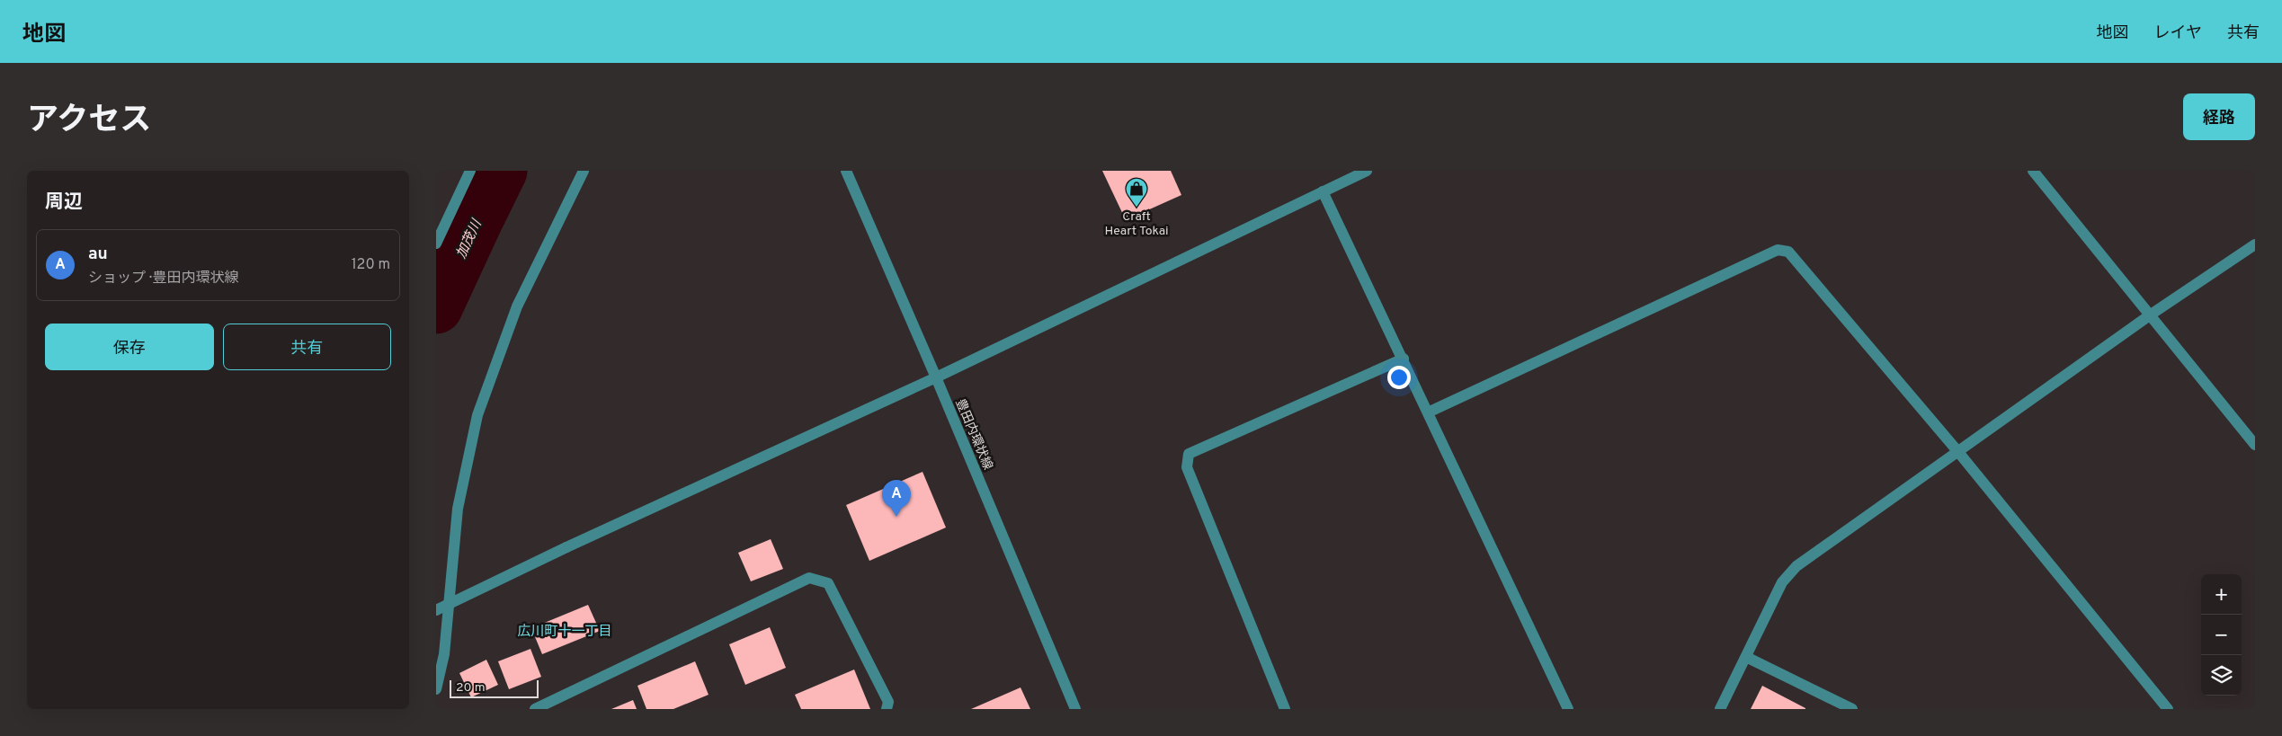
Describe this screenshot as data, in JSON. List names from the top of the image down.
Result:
{
  "streets": {
    "street": ["豊田内環状線"]
  },
  "districts": ["広川町十一丁目"],
  "water": ["加茂川"],
  "places": {
    "shop": ["Craft Heart Tokai"]
  },
  "scale_bar": "20 m",
  "page": {
    "header": "地図",
    "nav": ["地図", "レイヤ", "共有"],
    "title": "アクセス",
    "buttons": [
      "経路",
      ["保存", "共有"]
    ],
    "heading": "周辺",
    "list": [
      {
        "mark": "A",
        "name": "au",
        "note": "ショップ · 豊田内環状線",
        "value": "120 m"
      }
    ],
    "pins": "A",
    "map_buttons": ["+", "−"],
    "scale": "20 m"
  }
}
